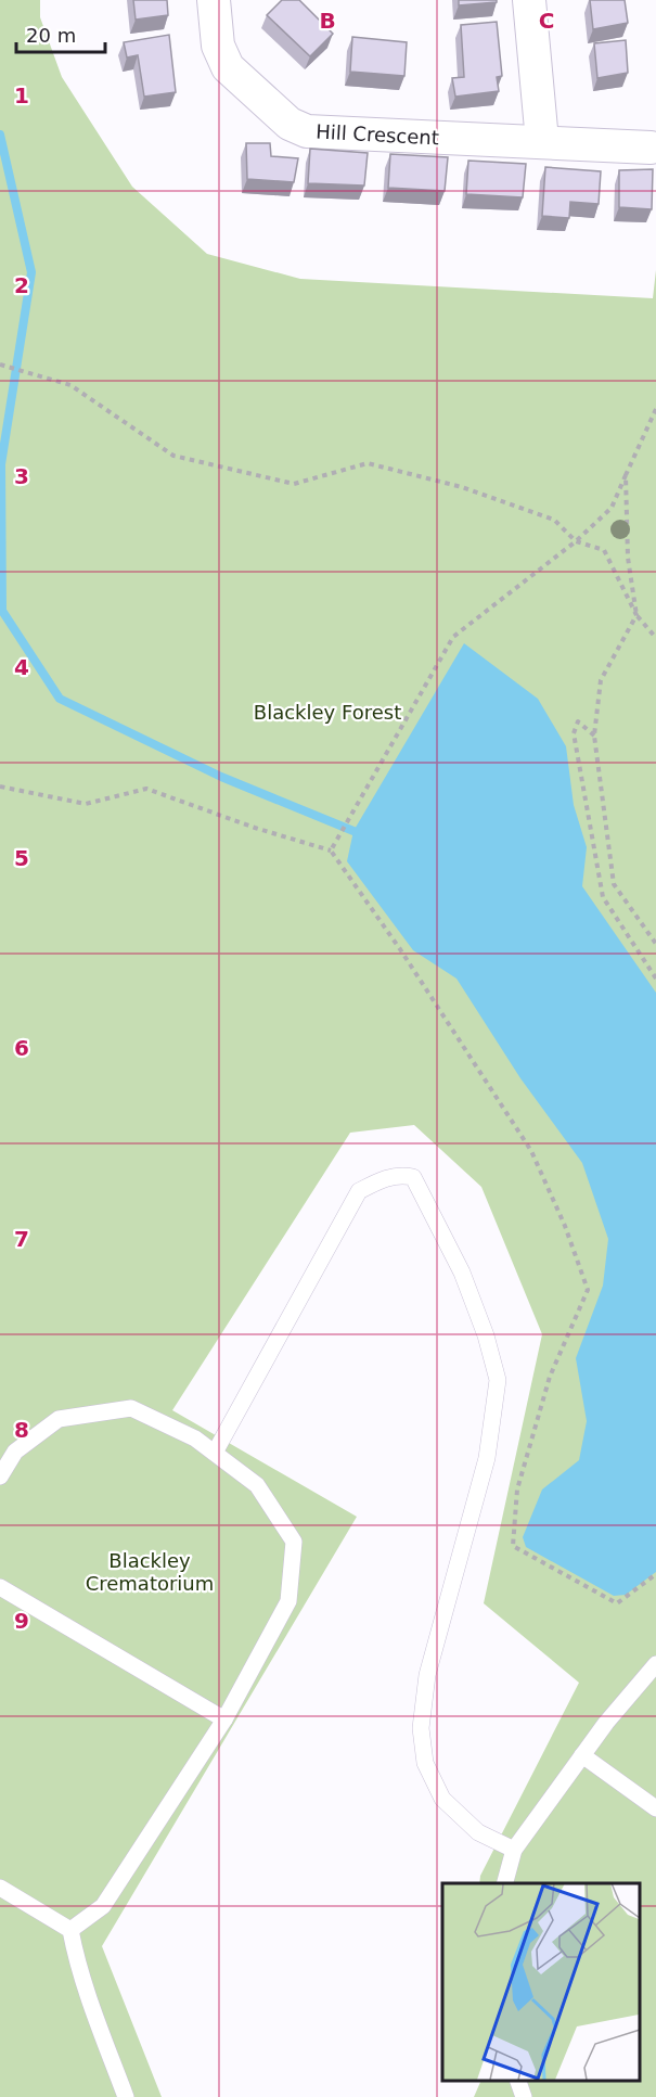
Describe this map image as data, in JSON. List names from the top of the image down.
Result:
{
  "streets": {
    "street": ["Hill Crescent"]
  },
  "parks": ["Blackley Forest", "Blackley Crematorium"],
  "scale_bar": "20 m",
  "grid": {
    "columns": ["B", "C"],
    "rows": [
      "1",
      "2",
      "3",
      "4",
      "5",
      "6",
      "7",
      "8",
      "9"
    ]
  }
}
